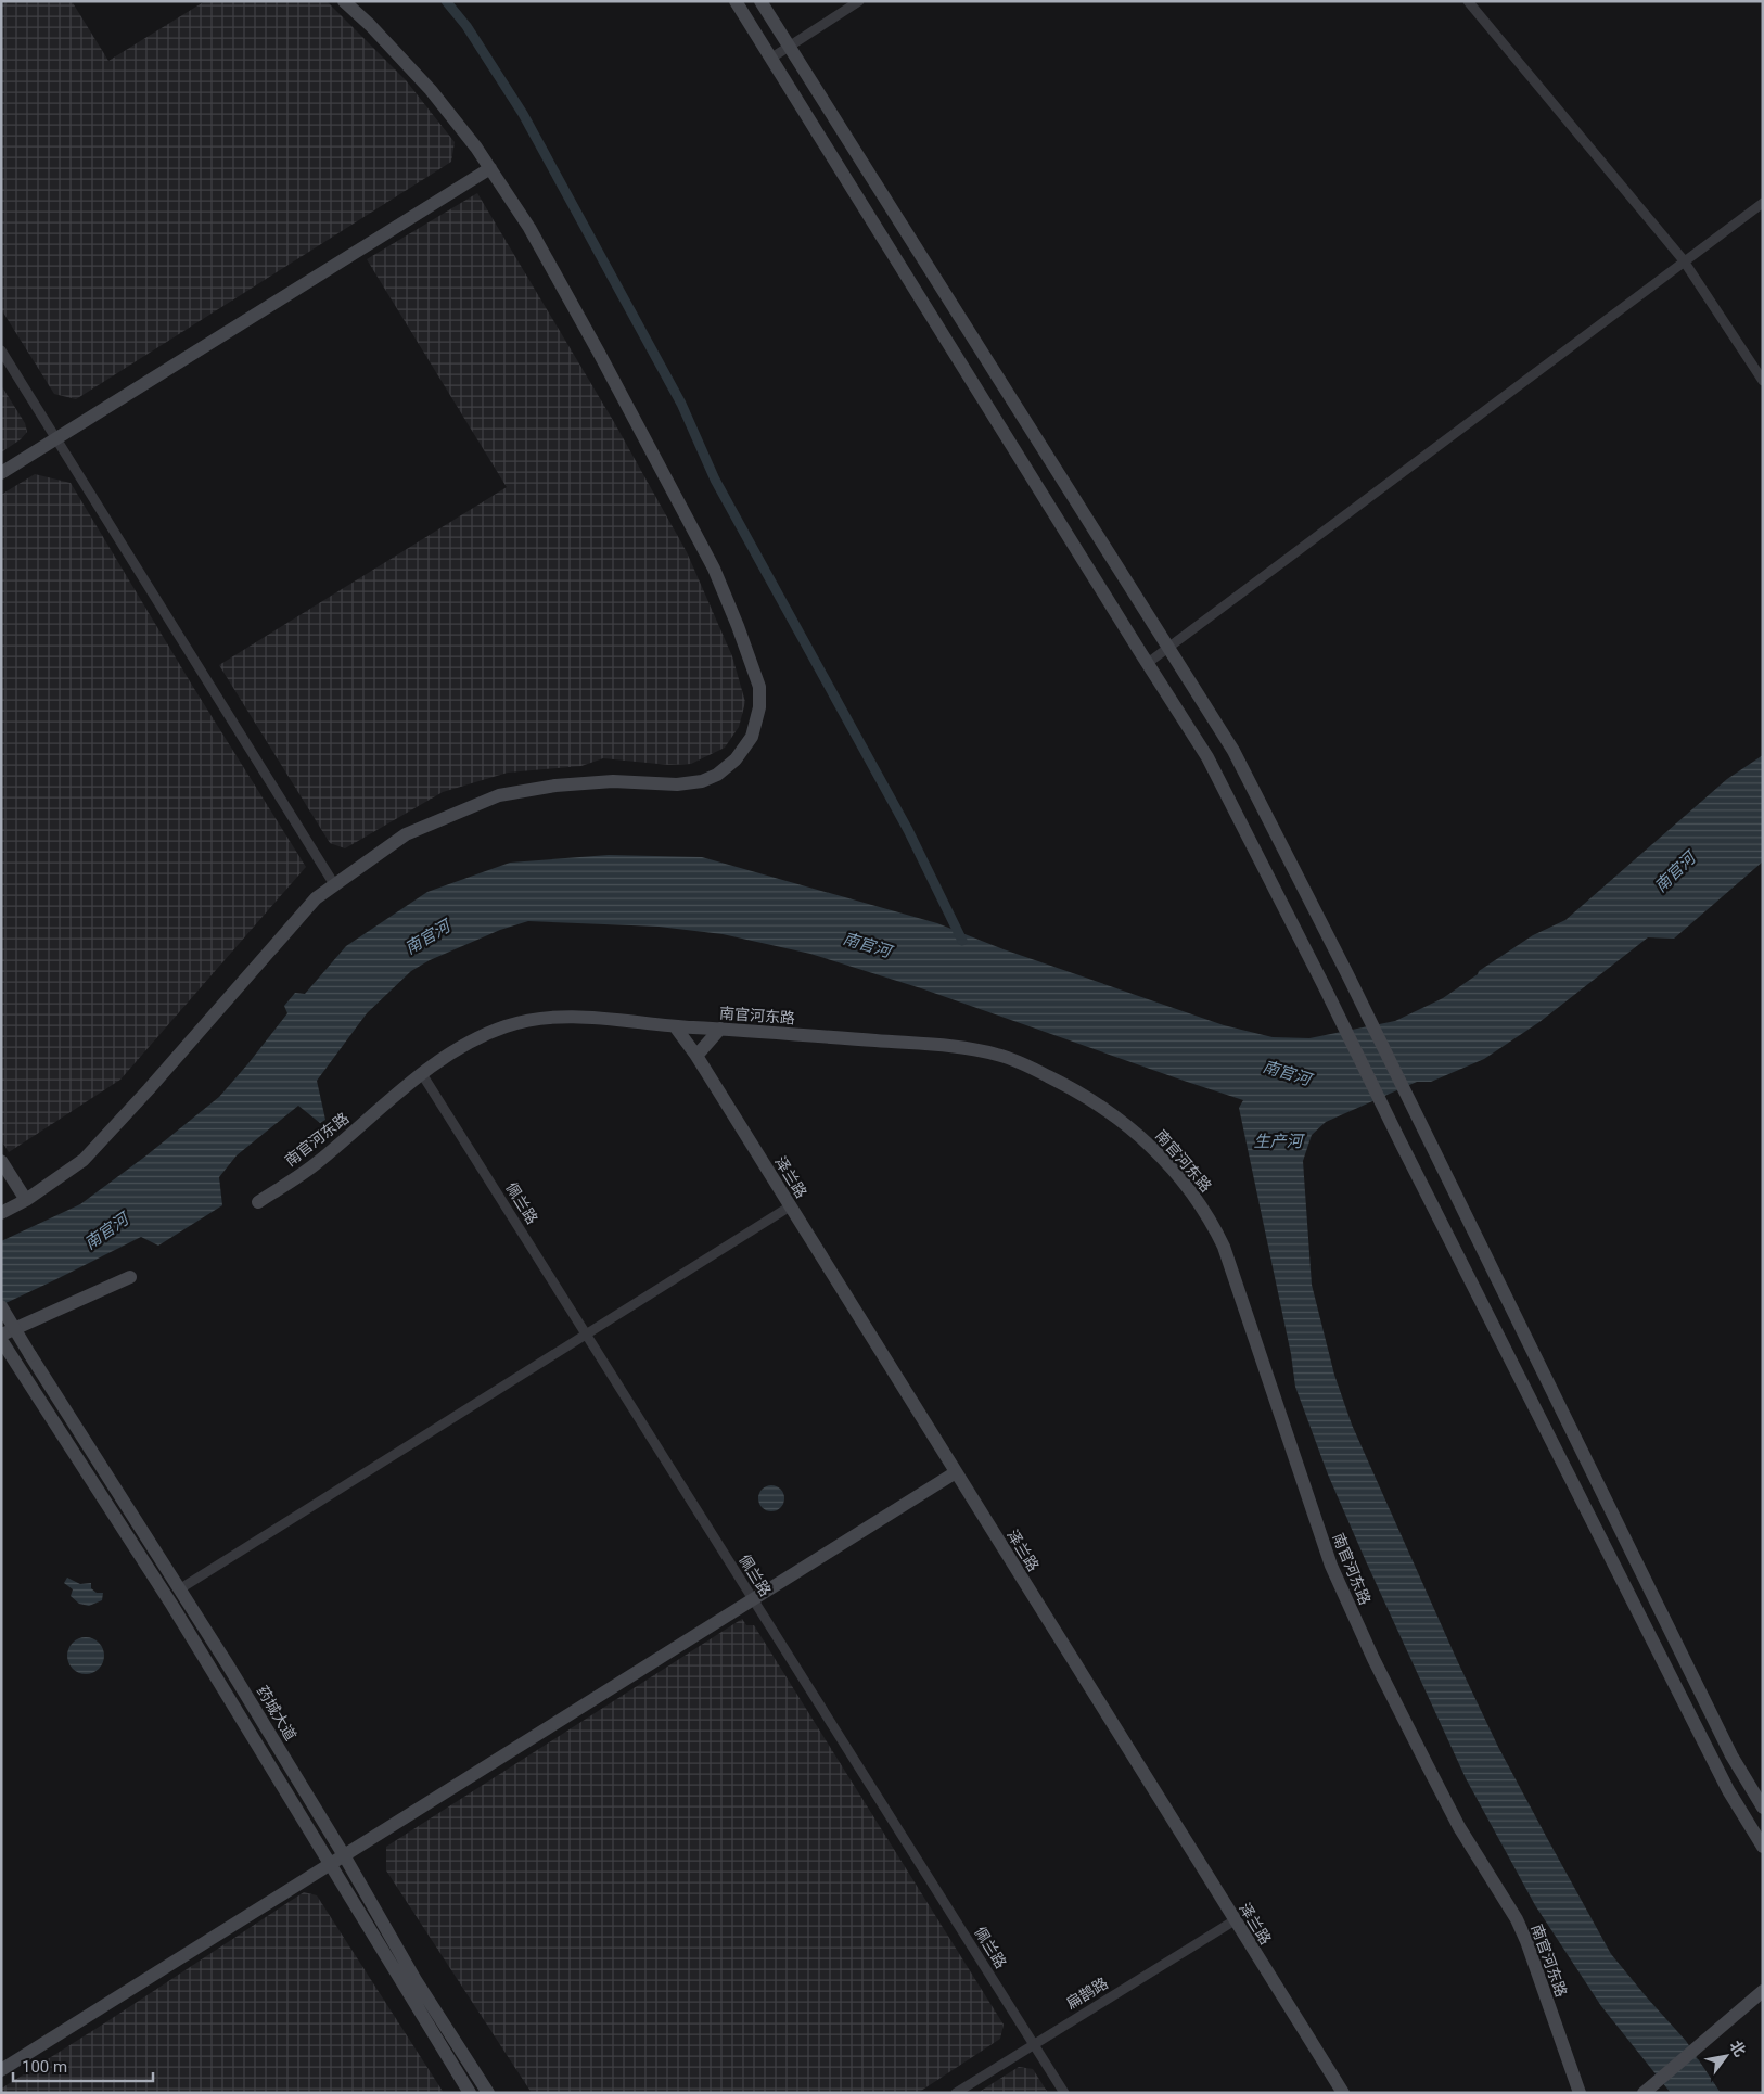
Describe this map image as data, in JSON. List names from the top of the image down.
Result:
{
  "streets": {
    "street": [
      "南官河东路",
      "泽兰路",
      "佩兰路",
      "药城大道",
      "扁鹊路"
    ]
  },
  "crossings": [
    ["南官河东路", "泽兰路"],
    ["南官河东路", "佩兰路"],
    ["泽兰路", "扁鹊路"],
    ["佩兰路", "扁鹊路"]
  ],
  "water": ["南官河", "生产河"],
  "scale_bar": "100 m",
  "north": "top right"
}
